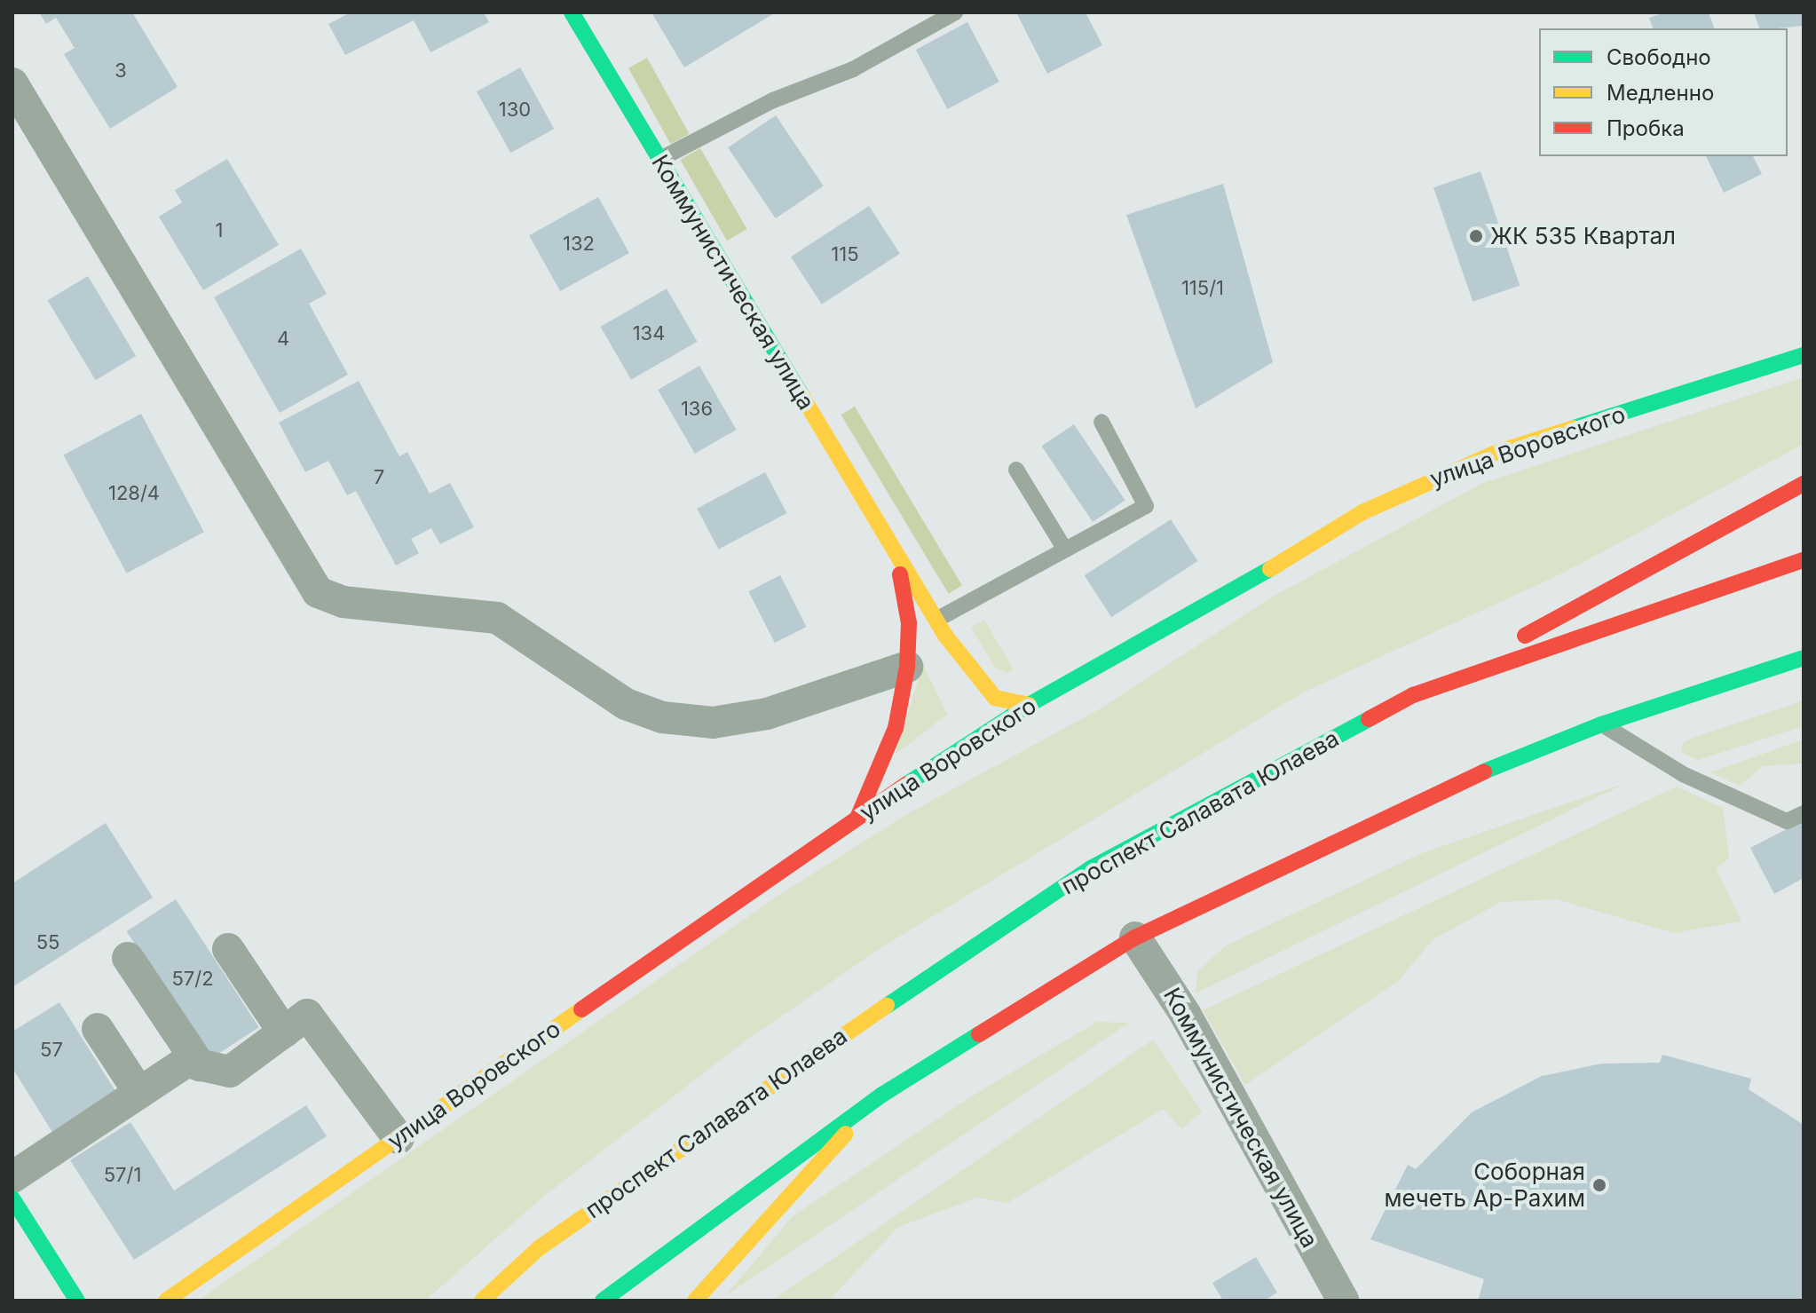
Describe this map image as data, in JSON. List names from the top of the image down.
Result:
{
  "streets": {
    "street": ["Коммунистическая улица", "улица Воровского", "проспект Салавата Юлаева"]
  },
  "crossings": [
    ["Коммунистическая улица", "улица Воровского"]
  ],
  "places": ["ЖК 535 Квартал", "Соборная мечеть Ар-Рахим"],
  "house_numbers": [
    "3",
    "130",
    "1",
    "132",
    "115",
    "115/1",
    "134",
    "4",
    "136",
    "7",
    "128/4",
    "55",
    "57/2",
    "57",
    "57/1"
  ],
  "legend": ["Свободно", "Медленно", "Пробка"]
}
